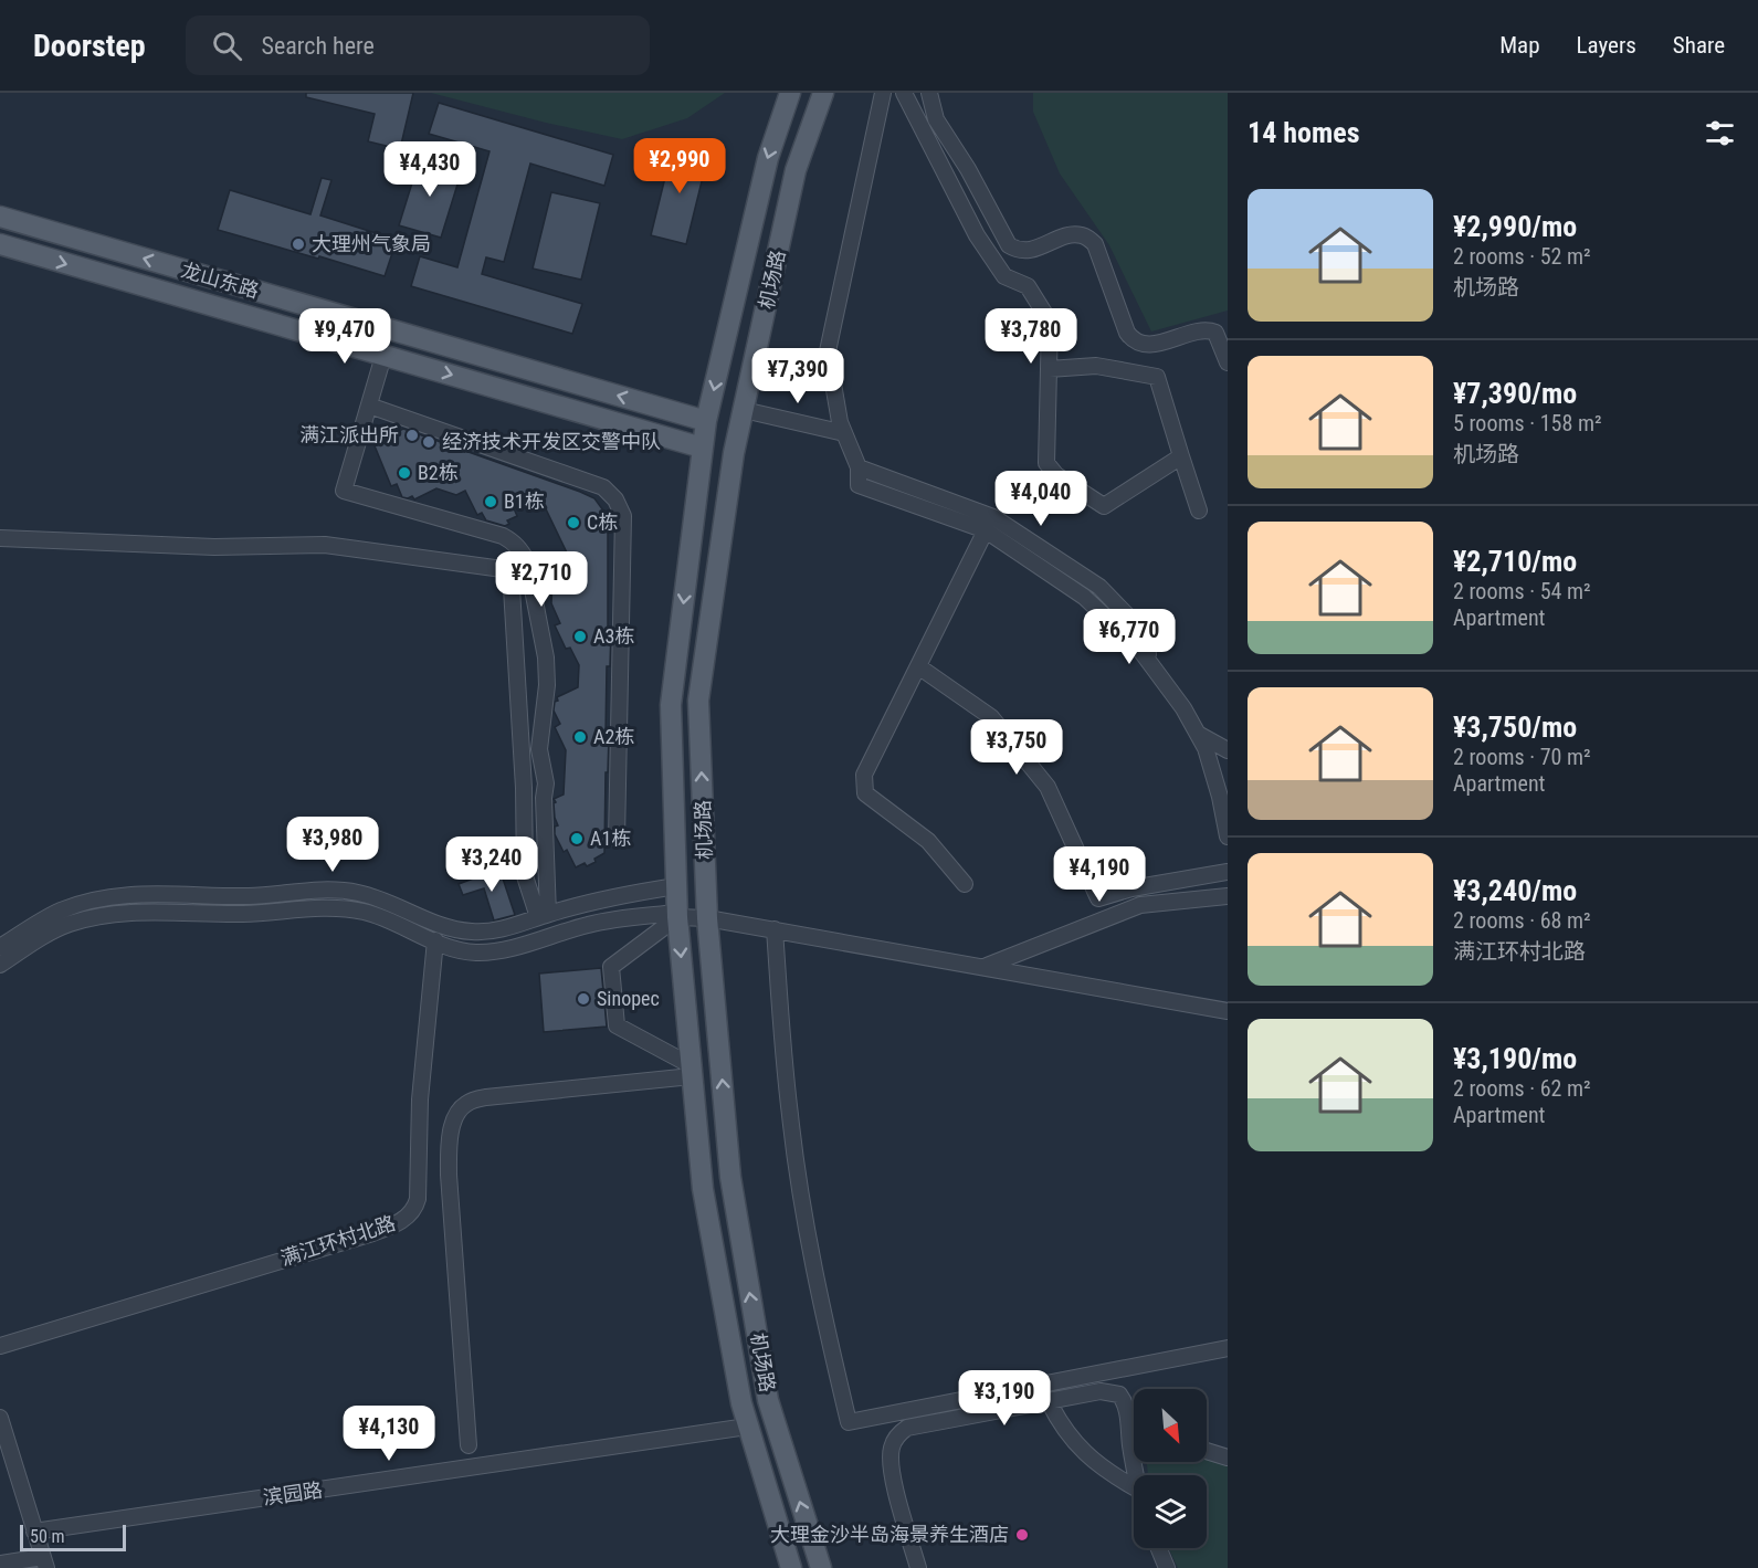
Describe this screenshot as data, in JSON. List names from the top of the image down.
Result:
{
  "streets": {
    "main road": ["机场路", "龙山东路"],
    "street": ["满江环村北路", "滨园路"]
  },
  "crossings": [
    ["机场路", "龙山东路"],
    ["机场路", "滨园路"]
  ],
  "places": [
    "大理州气象局",
    "满江派出所",
    "经济技术开发区交警中队",
    "B2栋",
    "B1栋",
    "C栋",
    "A3栋",
    "A2栋",
    "A1栋",
    "Sinopec",
    "大理金沙半岛海景养生酒店"
  ],
  "scale_bar": "50 m",
  "north": "bottom right",
  "page": {
    "header": "Doorstep",
    "search": "Search here",
    "nav": ["Map", "Layers", "Share"],
    "heading": "14 homes",
    "price": [
      "¥2,990",
      "¥4,430",
      "¥9,470",
      "¥3,780",
      "¥7,390",
      "¥4,040",
      "¥2,710",
      "¥6,770",
      "¥3,750",
      "¥3,980",
      "¥3,240",
      "¥4,190",
      "¥3,190",
      "¥4,130"
    ],
    "list": [
      {
        "name": "¥2,990/mo",
        "note": "2 rooms · 52 m² · 机场路"
      },
      {
        "name": "¥7,390/mo",
        "note": "5 rooms · 158 m² · 机场路"
      },
      {
        "name": "¥2,710/mo",
        "note": "2 rooms · 54 m² · Apartment"
      },
      {
        "name": "¥3,750/mo",
        "note": "2 rooms · 70 m² · Apartment"
      },
      {
        "name": "¥3,240/mo",
        "note": "2 rooms · 68 m² · 满江环村北路"
      },
      {
        "name": "¥3,190/mo",
        "note": "2 rooms · 62 m² · Apartment"
      }
    ],
    "scale": "50 m"
  }
}
